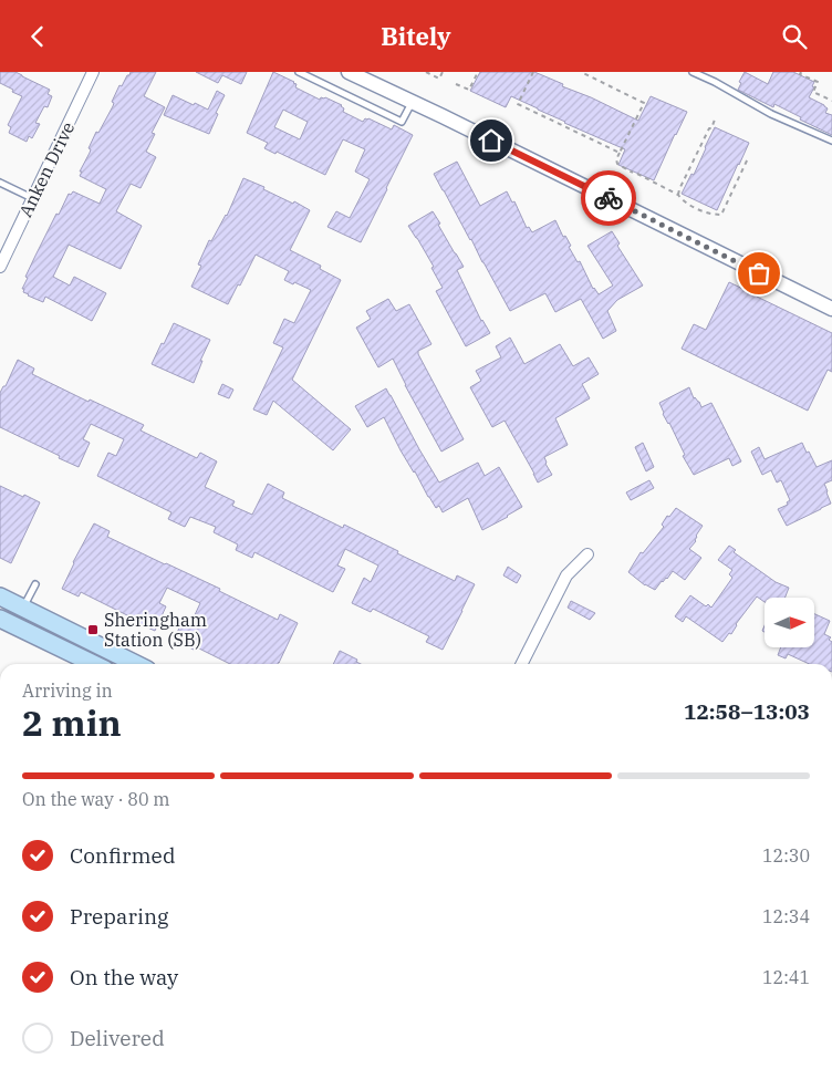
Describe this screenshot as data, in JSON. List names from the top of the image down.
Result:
{
  "streets": {
    "street": ["Anken Drive"]
  },
  "places": {
    "transit": ["Sheringham Station (SB)"]
  },
  "north": "right",
  "page": {
    "header": "Bitely",
    "heading": ["2 min", "Arriving in", "12:58–13:03"],
    "bar": "On the way · 80 m",
    "list": [
      ["Confirmed", "12:30"],
      ["Preparing", "12:34"],
      ["On the way", "12:41"],
      "Delivered"
    ]
  }
}
